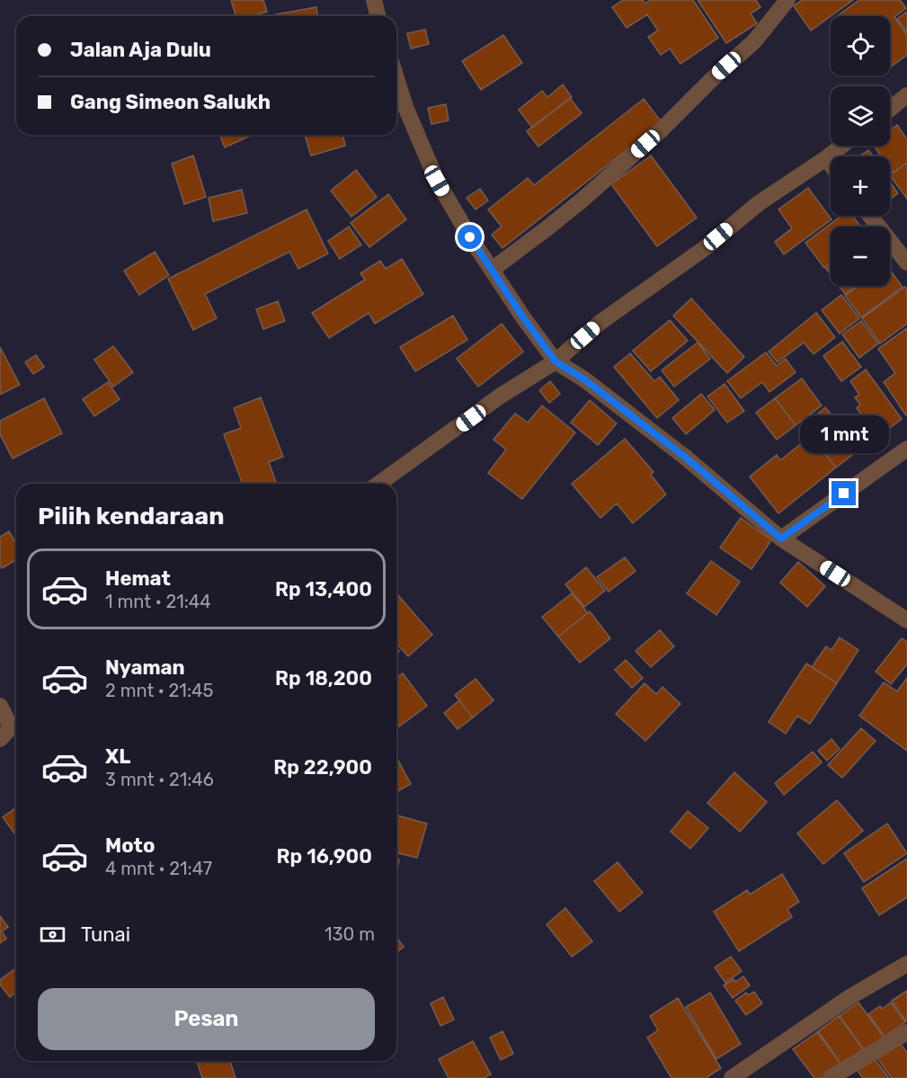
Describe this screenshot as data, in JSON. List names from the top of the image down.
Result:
{
  "page": {
    "map_buttons": ["+", "−"],
    "banner": ["Jalan Aja Dulu", "Gang Simeon Salukh"],
    "bubble": "1 mnt",
    "heading": "Pilih kendaraan",
    "list": [
      {
        "name": "Hemat",
        "note": "1 mnt · 21:44",
        "value": "Rp 13,400"
      },
      {
        "name": "Nyaman",
        "note": "2 mnt · 21:45",
        "value": "Rp 18,200"
      },
      {
        "name": "XL",
        "note": "3 mnt · 21:46",
        "value": "Rp 22,900"
      },
      {
        "name": "Moto",
        "note": "4 mnt · 21:47",
        "value": "Rp 16,900"
      }
    ],
    "pay": ["Tunai", "130 m"],
    "buttons": "Pesan"
  }
}
